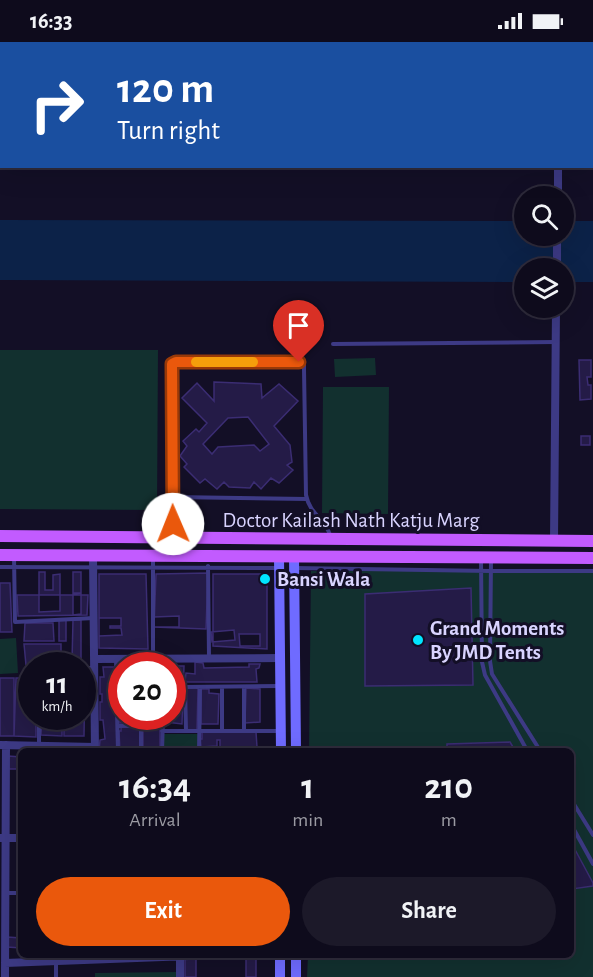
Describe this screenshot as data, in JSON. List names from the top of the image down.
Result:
{
  "streets": {
    "main road": ["Doctor Kailash Nath Katju Marg"]
  },
  "places": ["Bansi Wala", "Grand Moments By JMD Tents"],
  "page": {
    "status": "16:33",
    "turn": ["120 m", "Turn right"],
    "speed": "11 km/h",
    "limit": "20",
    "eta": [
      "16:34",
      "Arrival",
      "1",
      "min",
      "210",
      "m"
    ],
    "buttons": ["Exit", "Share"]
  }
}
